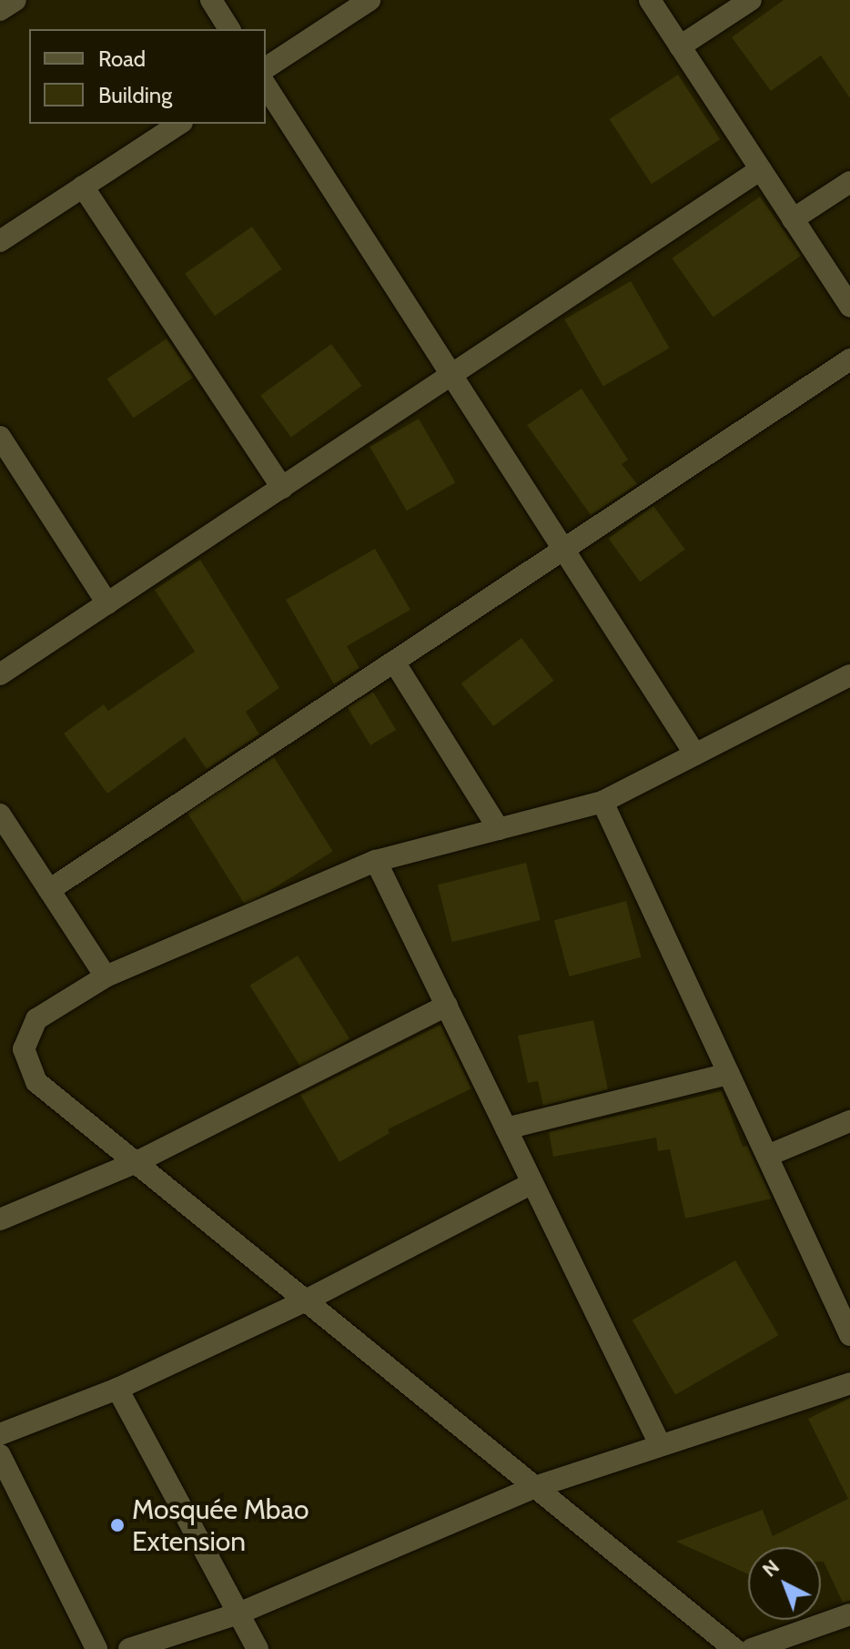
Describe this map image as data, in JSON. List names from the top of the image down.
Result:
{
  "places": ["Mosquée Mbao Extension"],
  "legend": ["Road", "Building"],
  "north": "top left"
}
